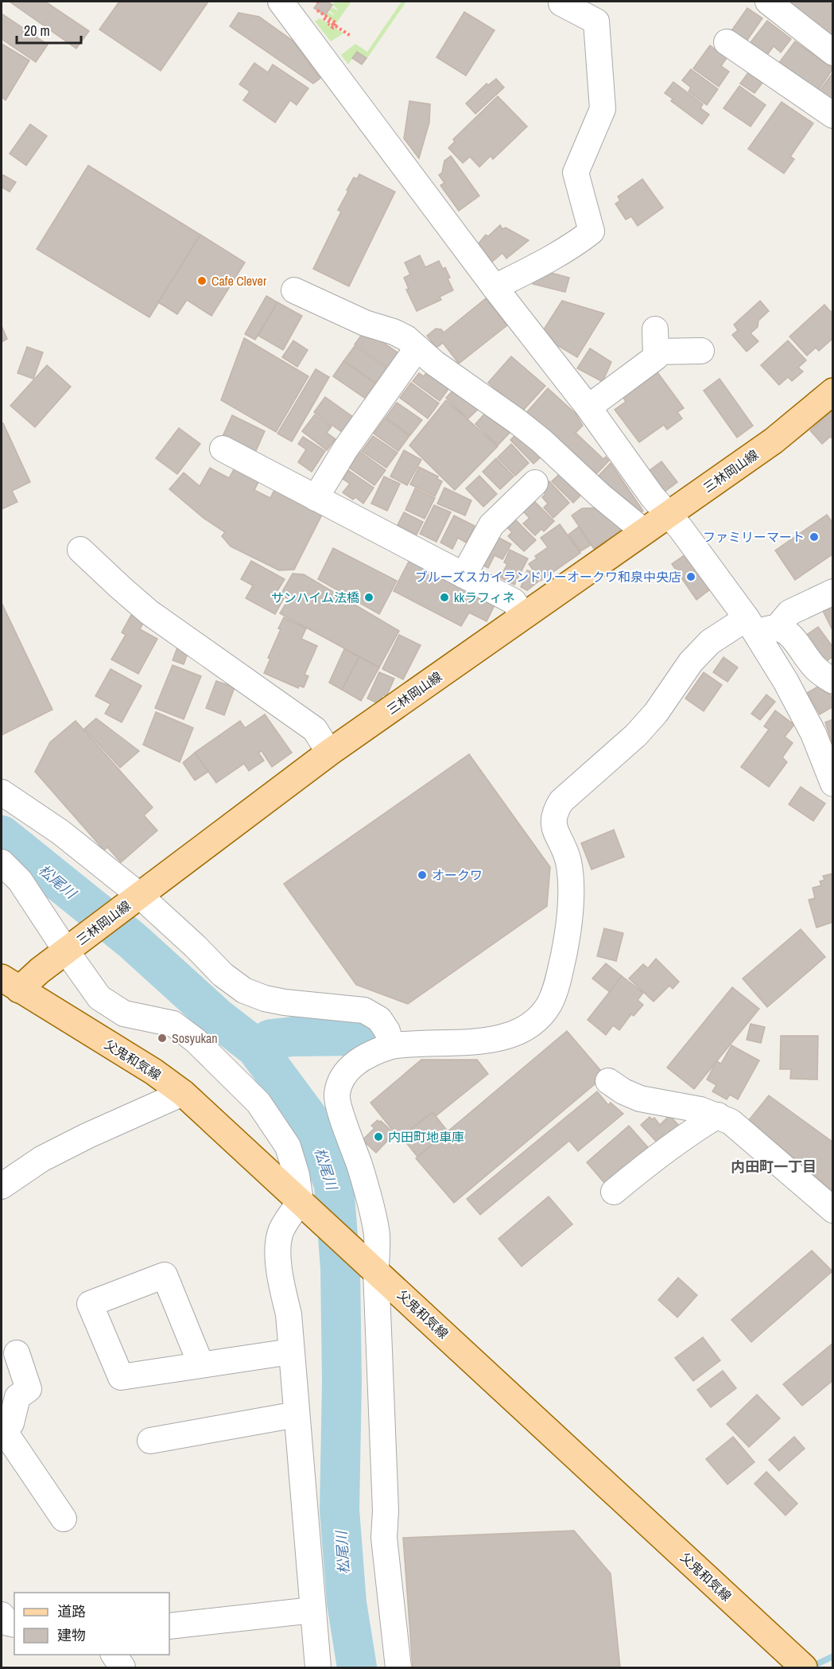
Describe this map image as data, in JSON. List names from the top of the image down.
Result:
{
  "streets": {
    "main road": ["三林岡山線", "父鬼和気線"]
  },
  "crossings": [
    ["三林岡山線", "父鬼和気線"]
  ],
  "districts": ["内田町一丁目"],
  "water": ["松尾川"],
  "places": [
    "Cafe Clever",
    "ファミリーマート",
    "ブルーズスカイランドリーオークワ和泉中央店",
    "サンハイム法橋",
    "kkラフィネ",
    "オークワ",
    "Sosyukan",
    "内田町地車庫"
  ],
  "legend": ["道路", "建物"],
  "scale_bar": "20 m"
}
